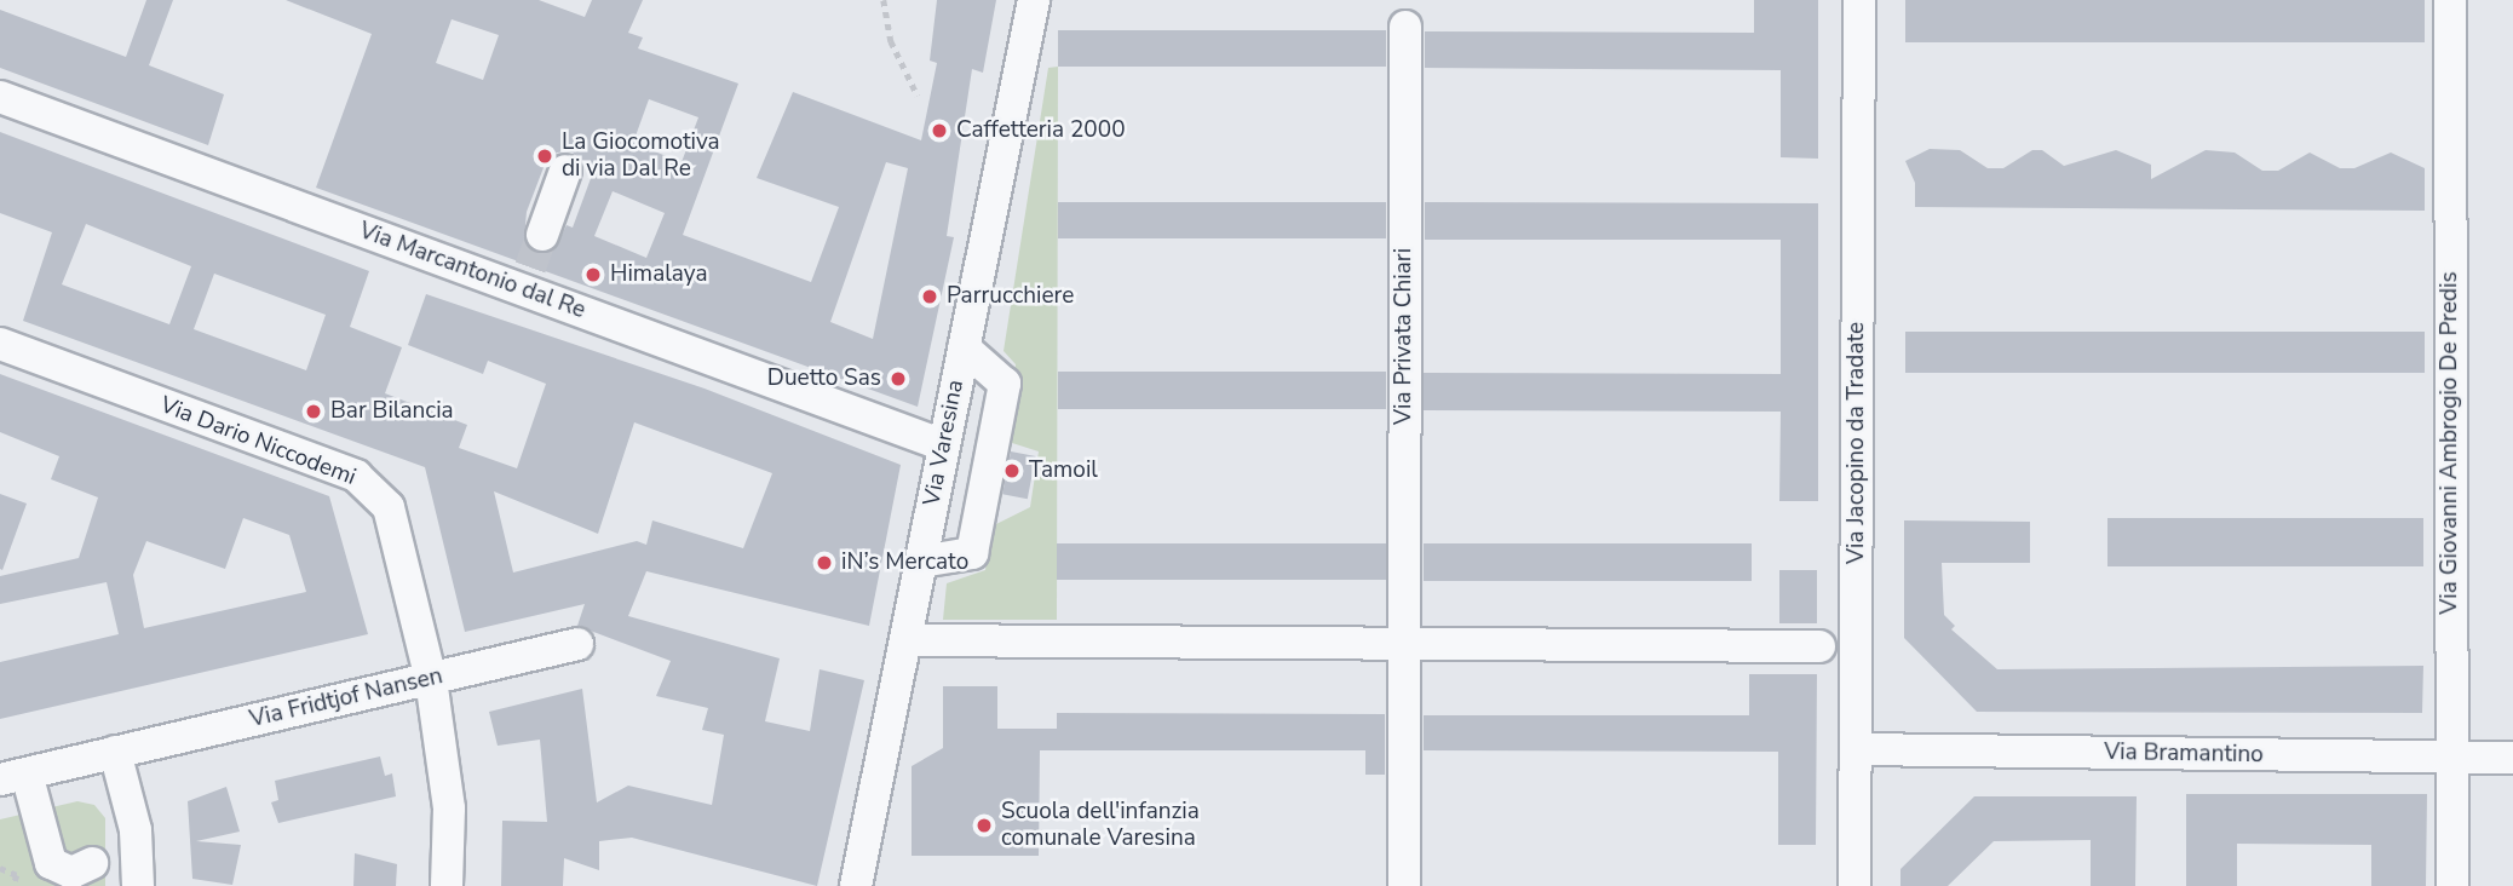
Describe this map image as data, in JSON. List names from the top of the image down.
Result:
{
  "streets": {
    "street": [
      "Via Marcantonio dal Re",
      "Via Privata Chiari",
      "Via Dario Niccodemi",
      "Via Varesina",
      "Via Jacopino da Tradate",
      "Via Giovanni Ambrogio De Predis",
      "Via Fridtjof Nansen",
      "Via Bramantino"
    ]
  },
  "crossings": [
    ["Via Marcantonio dal Re", "Via Varesina"],
    ["Via Dario Niccodemi", "Via Fridtjof Nansen"],
    ["Via Jacopino da Tradate", "Via Bramantino"],
    ["Via Giovanni Ambrogio De Predis", "Via Bramantino"]
  ],
  "places": [
    "Caffetteria 2000",
    "La Giocomotiva di via Dal Re",
    "Himalaya",
    "Parrucchiere",
    "Duetto Sas",
    "Bar Bilancia",
    "Tamoil",
    "iN’s Mercato",
    "Scuola dell'infanzia comunale Varesina"
  ]
}
